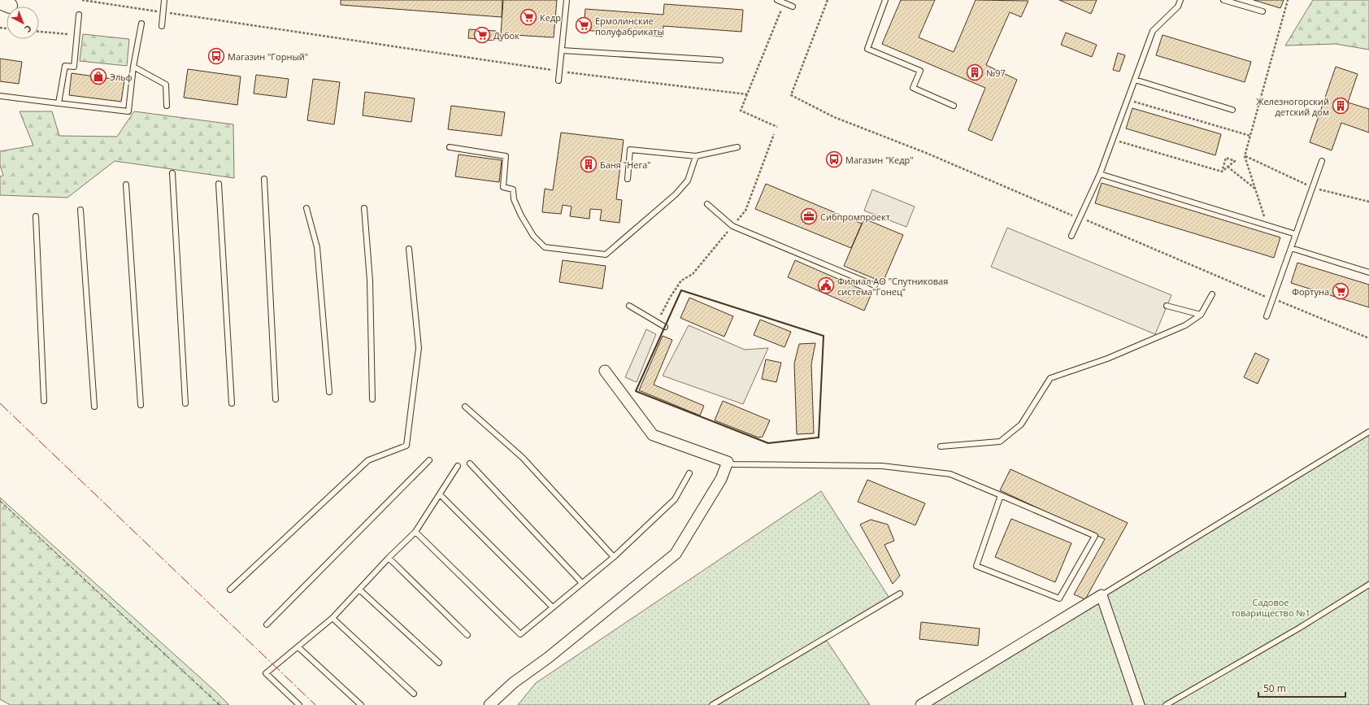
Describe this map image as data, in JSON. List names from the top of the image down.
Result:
{
  "parks": ["Садовое товарищество №1"],
  "places": {
    "supermarket": [
      "Кедр",
      "Ермолинские полуфабрикаты",
      "Дубок",
      "Фортуна"
    ],
    "bus stop": ["Магазин \"Горный\"", "Магазин \"Кедр\""],
    "building": ["№97", "Железногорский детский дом", "Баня \"Нега\""],
    "shop": ["Эльф"],
    "office": ["Сибпромпроект"],
    "public building": ["Филиал АО \"Спутниковая система\"Гонец\""]
  },
  "scale_bar": "50 m",
  "north": "bottom right"
}
